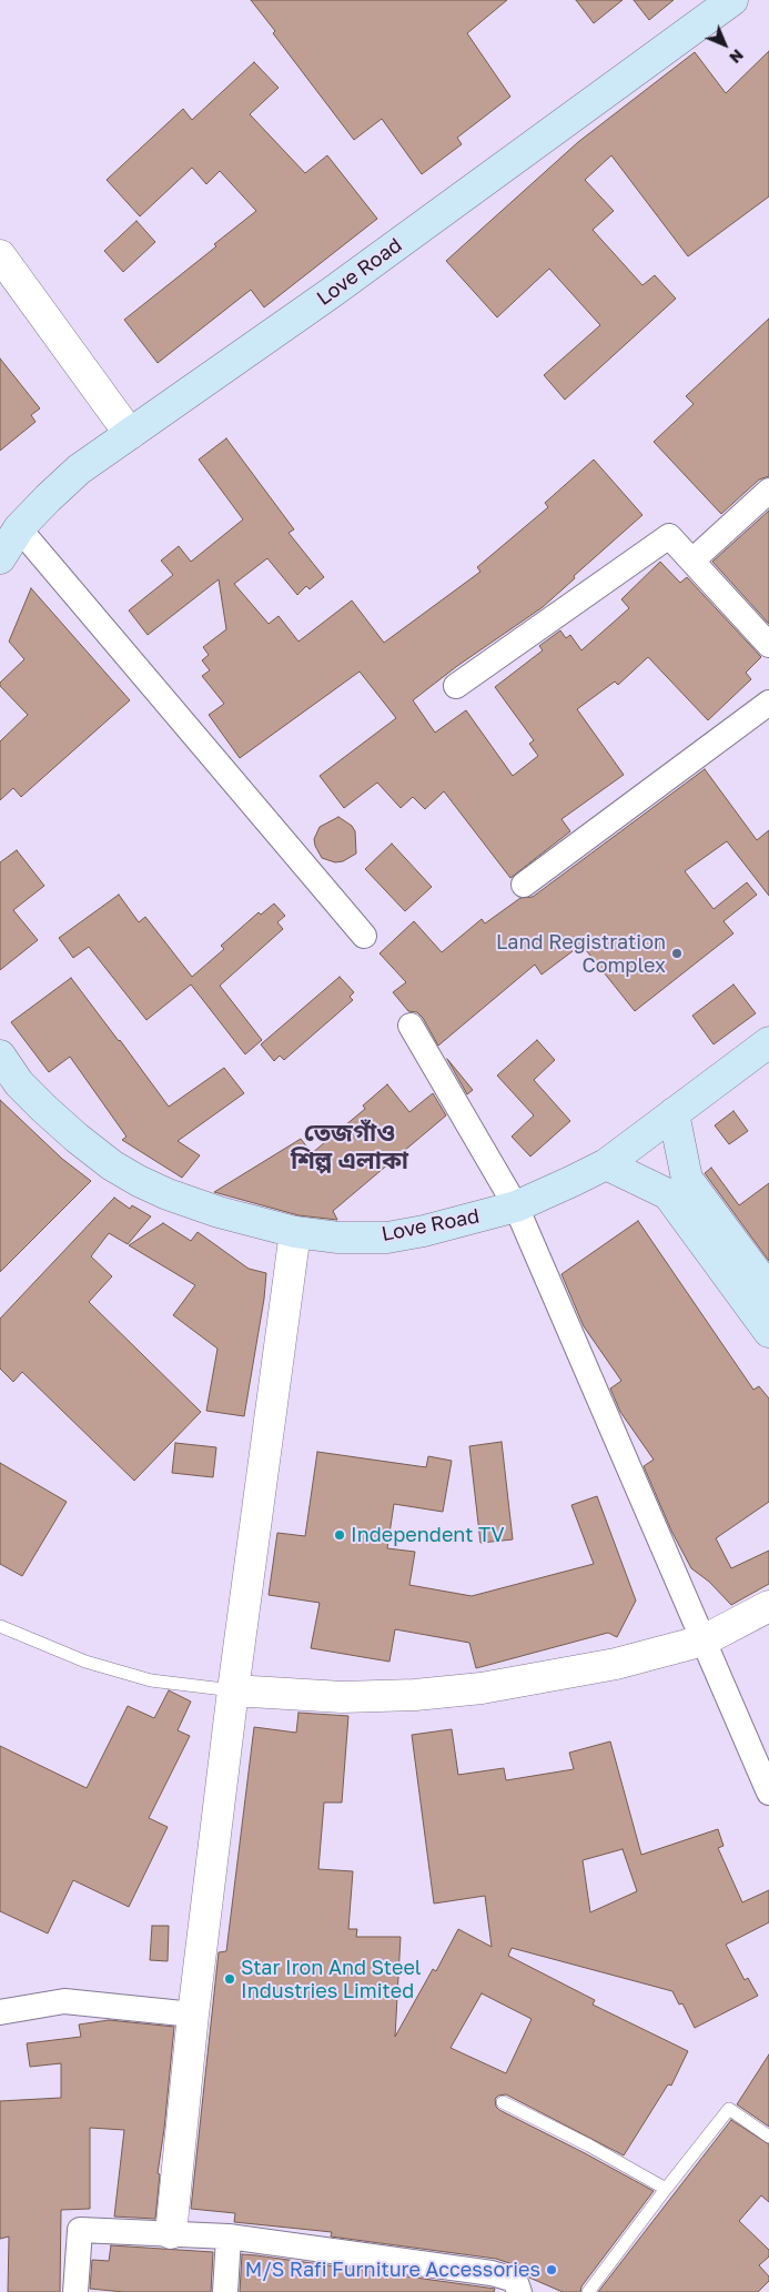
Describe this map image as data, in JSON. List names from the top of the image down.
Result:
{
  "streets": {
    "main road": ["Love Road"]
  },
  "districts": ["তেজগাঁও শিল্প এলাকা"],
  "places": [
    "Land Registration Complex",
    "Independent TV",
    "Star Iron And Steel Industries Limited",
    "M/S Rafi Furniture Accessories"
  ],
  "north": "bottom right"
}
